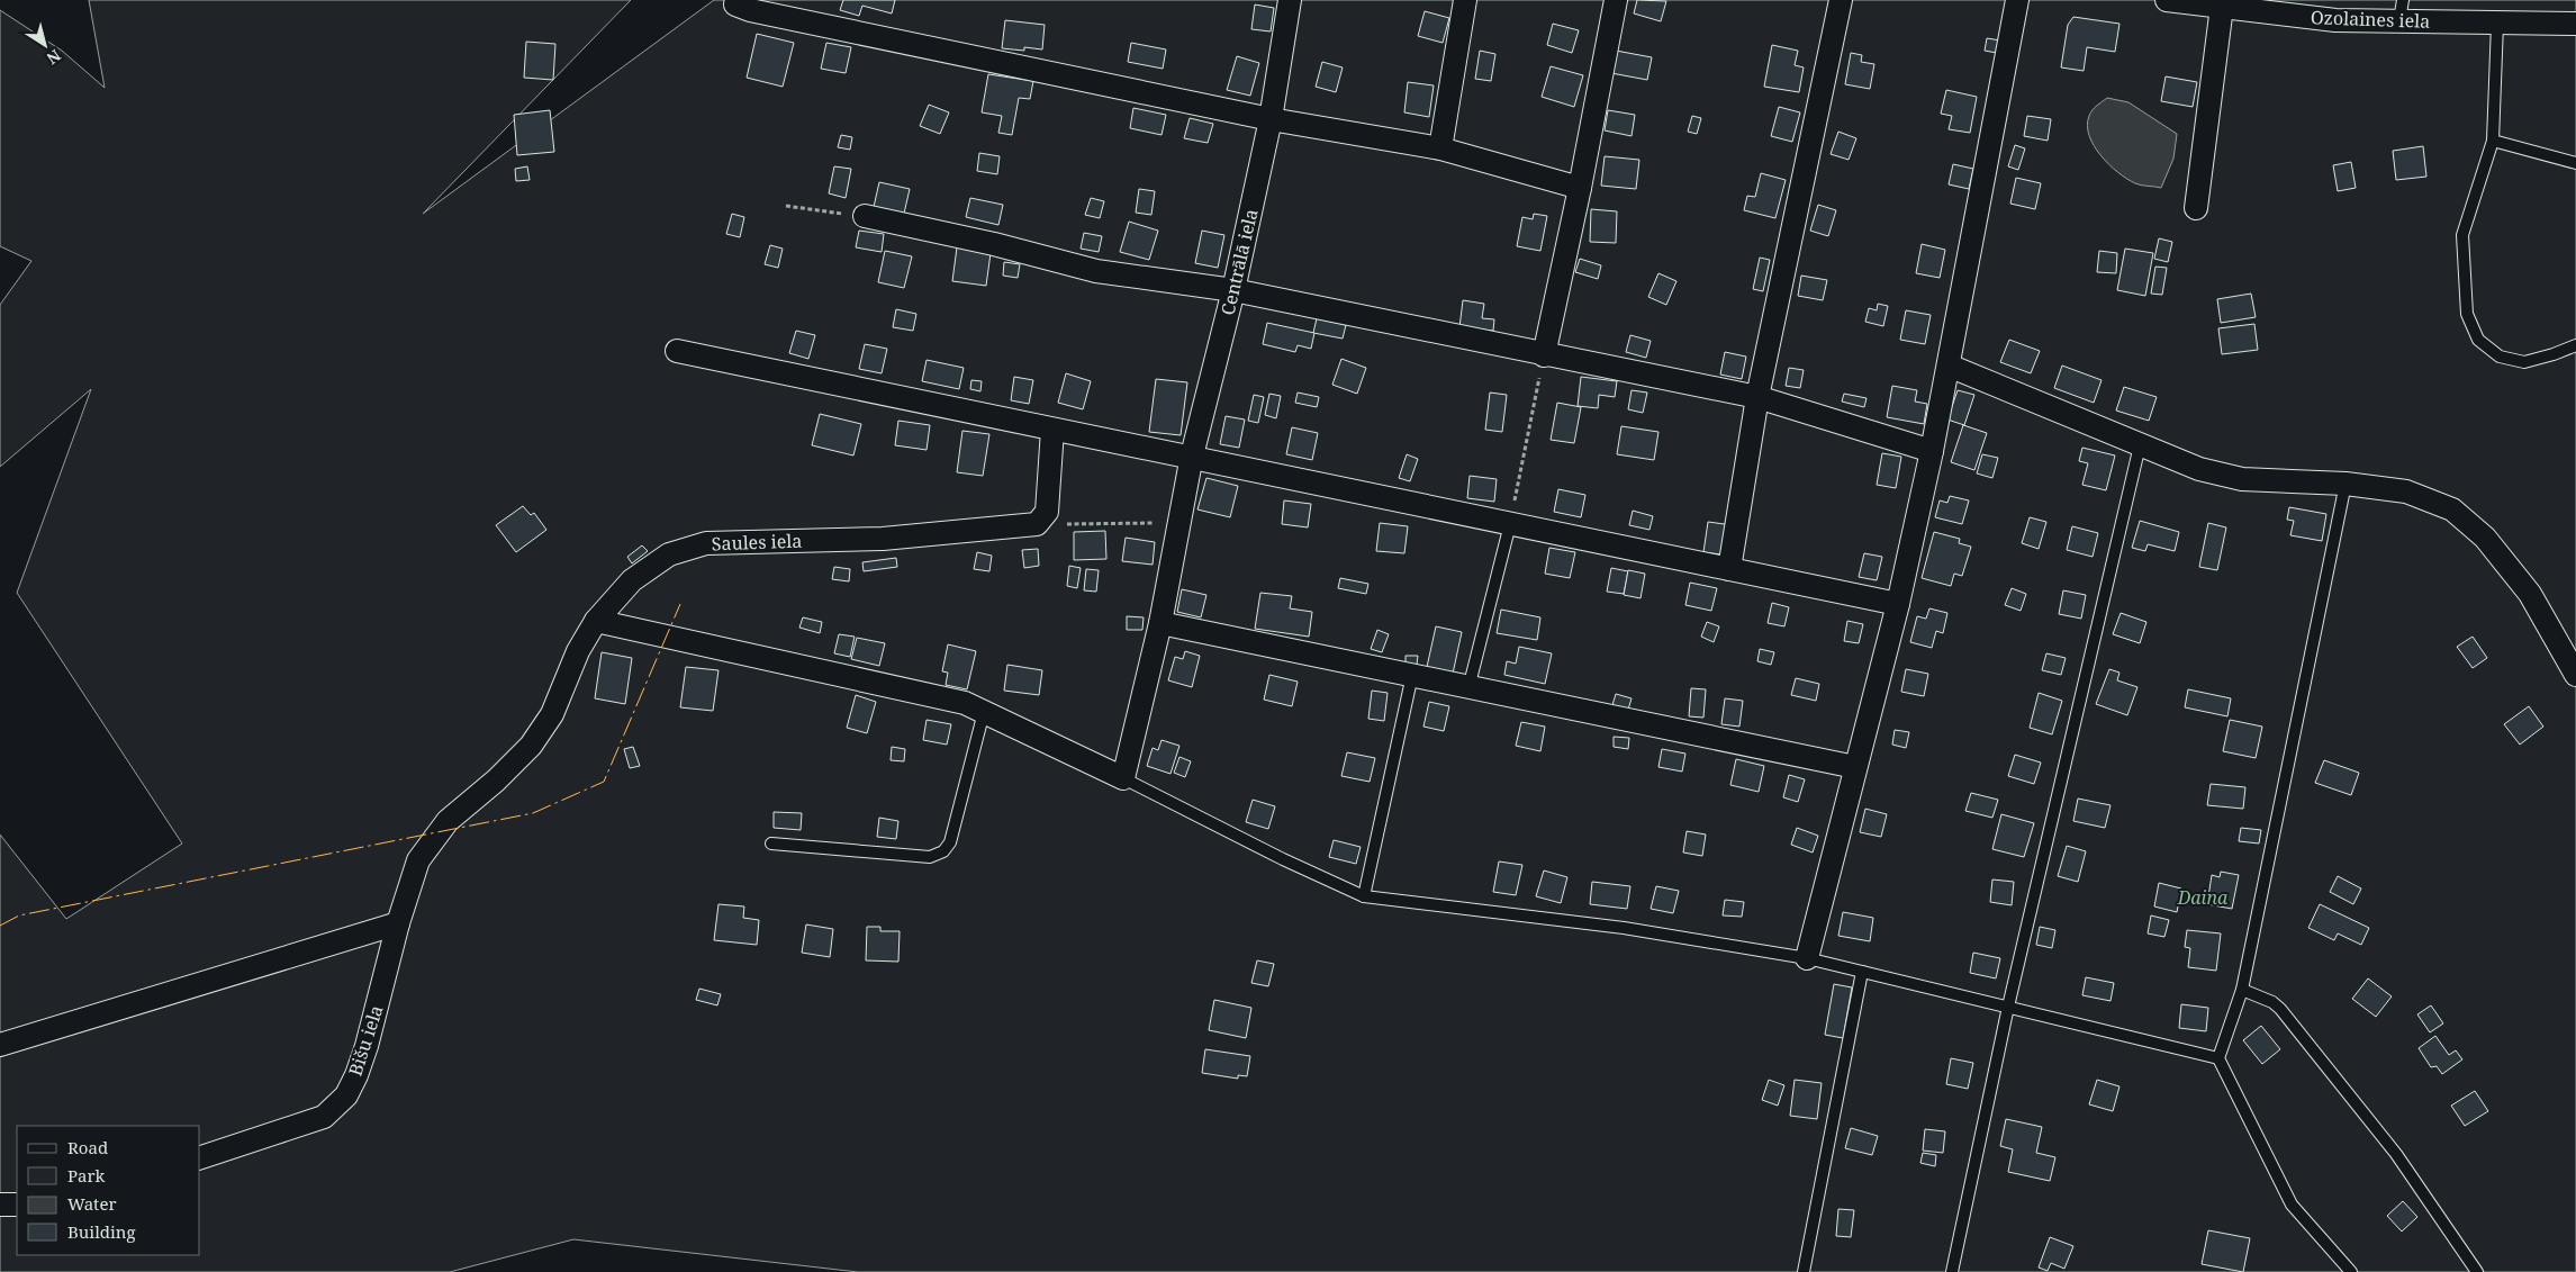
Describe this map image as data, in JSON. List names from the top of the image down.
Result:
{
  "streets": {
    "street": [
      "Ozolaines iela",
      "Centrālā iela",
      "Saules iela",
      "Bišu iela"
    ]
  },
  "crossings": [
    ["Saules iela", "Bišu iela"]
  ],
  "parks": ["Daina"],
  "legend": [
    "Road",
    "Park",
    "Water",
    "Building"
  ],
  "north": "bottom right"
}
